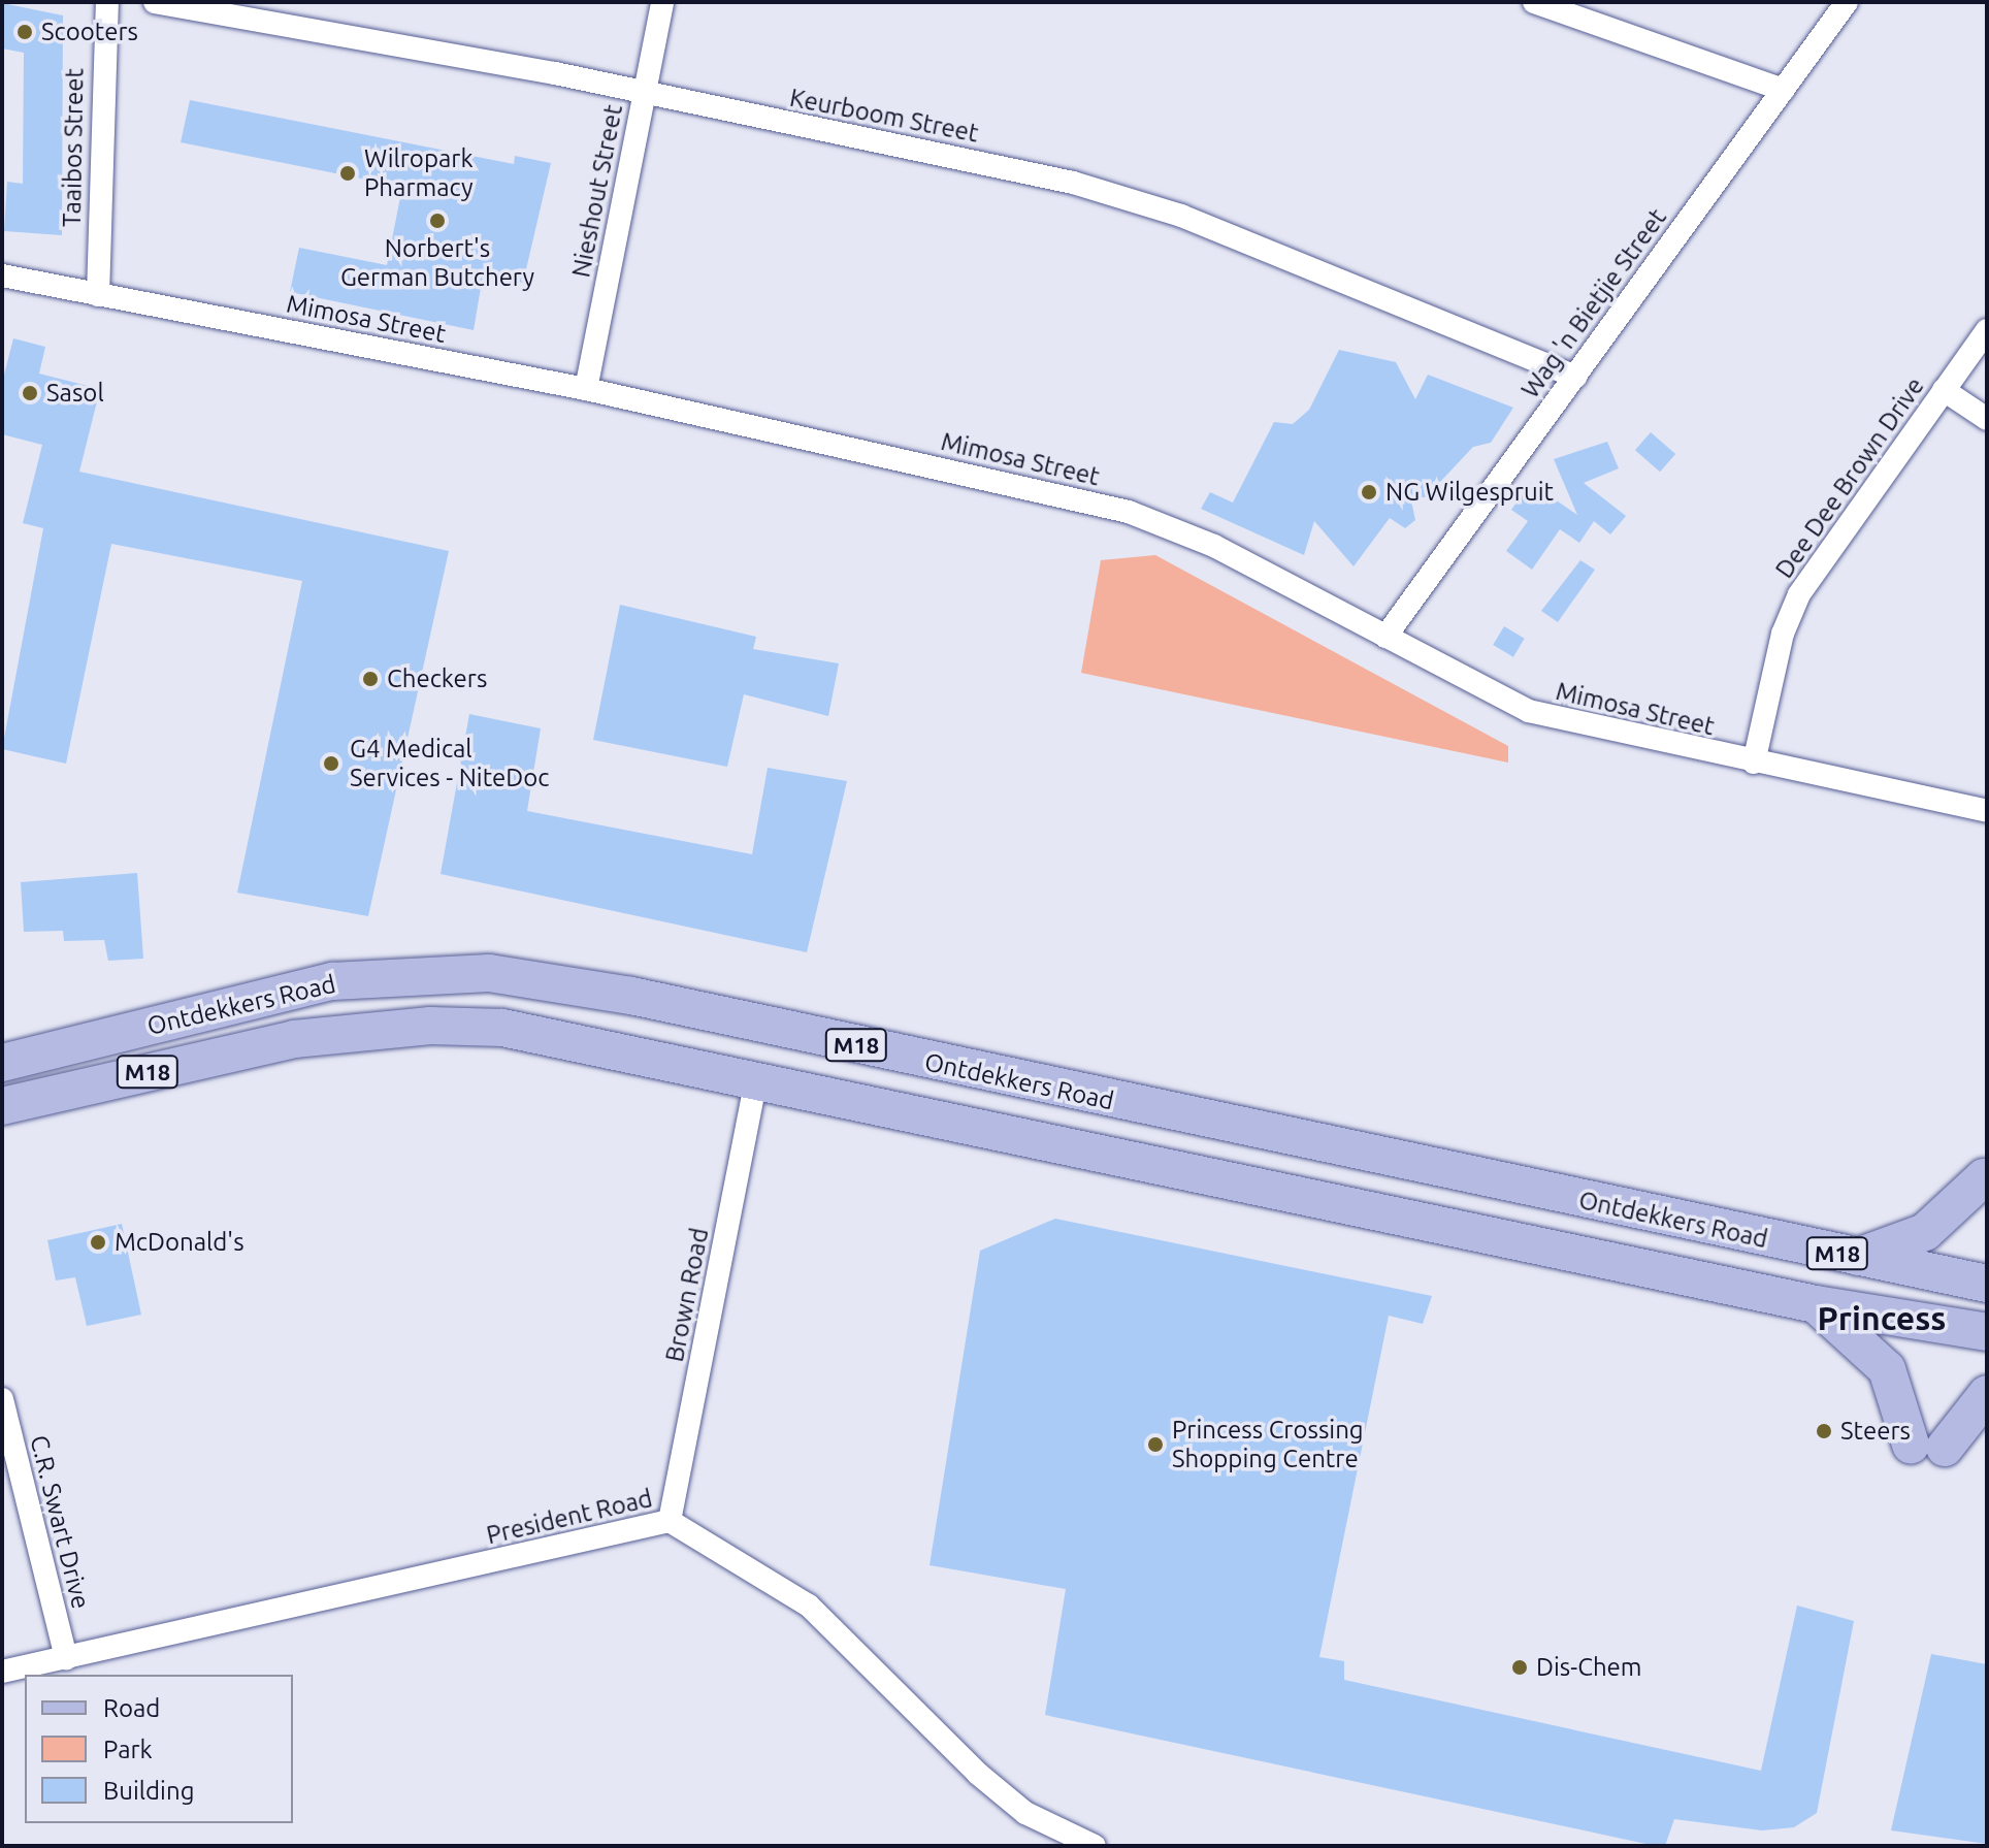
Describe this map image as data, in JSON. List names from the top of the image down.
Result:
{
  "streets": {
    "main road": ["Ontdekkers Road", "M18"],
    "street": [
      "Keurboom Street",
      "Taaibos Street",
      "Nieshout Street",
      "Wag 'n Bietjie Street",
      "Mimosa Street",
      "Dee Dee Brown Drive",
      "Brown Road",
      "President Road",
      "C.R. Swart Drive"
    ]
  },
  "crossings": [
    ["Keurboom Street", "Nieshout Street"],
    ["Keurboom Street", "Wag 'n Bietjie Street"],
    ["Taaibos Street", "Mimosa Street"],
    ["Nieshout Street", "Mimosa Street"],
    ["Wag 'n Bietjie Street", "Mimosa Street"],
    ["Mimosa Street", "Dee Dee Brown Drive"],
    ["Ontdekkers Road", "Brown Road"],
    ["Brown Road", "President Road"],
    ["President Road", "C.R. Swart Drive"]
  ],
  "districts": ["Princess"],
  "places": [
    "Scooters",
    "Wilropark Pharmacy",
    "Norbert's German Butchery",
    "Sasol",
    "NG Wilgespruit",
    "Checkers",
    "G4 Medical Services - NiteDoc",
    "McDonald's",
    "Steers",
    "Princess Crossing Shopping Centre",
    "Dis-Chem"
  ],
  "legend": ["Road", "Park", "Building"]
}
